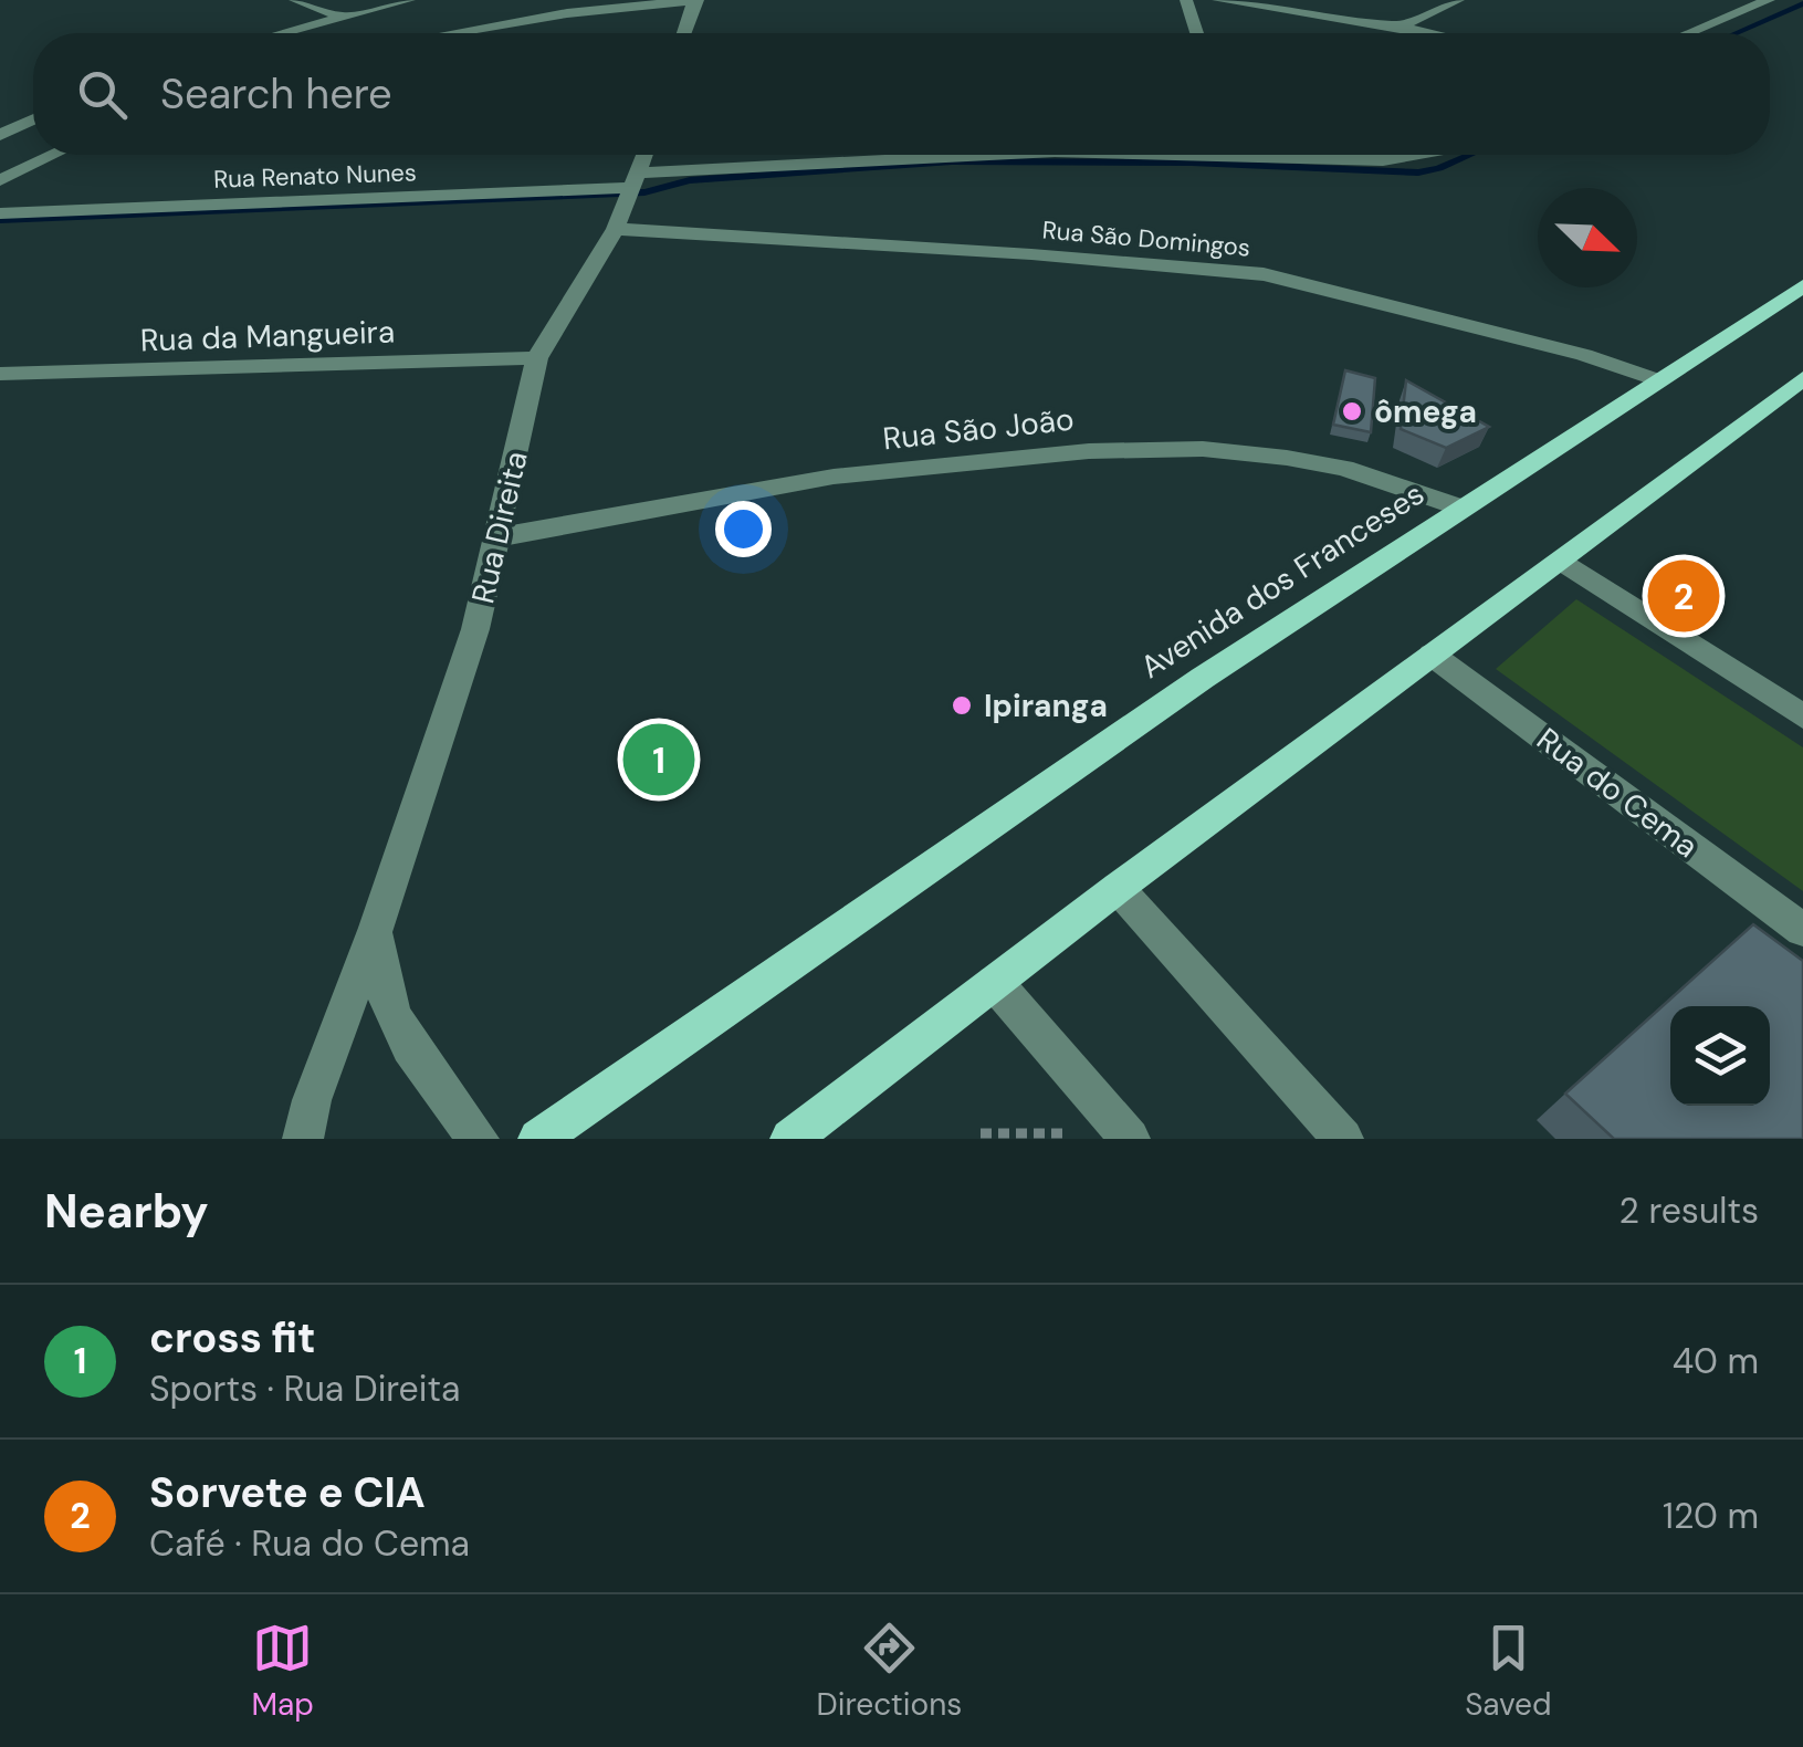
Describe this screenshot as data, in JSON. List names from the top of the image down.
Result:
{
  "streets": {
    "main road": ["Avenida dos Franceses"],
    "street": [
      "Rua Renato Nunes",
      "Rua São Domingos",
      "Rua da Mangueira",
      "Rua São João",
      "Rua Direita",
      "Rua do Cema"
    ]
  },
  "crossings": [
    ["Rua Renato Nunes", "Rua São Domingos"],
    ["Rua Renato Nunes", "Rua Direita"],
    ["Rua São Domingos", "Rua Direita"],
    ["Rua São Domingos", "Avenida dos Franceses"],
    ["Rua da Mangueira", "Rua Direita"],
    ["Rua São João", "Rua Direita"],
    ["Rua São João", "Avenida dos Franceses"]
  ],
  "places": ["ômega", "Ipiranga"],
  "north": "bottom right",
  "page": {
    "search": "Search here",
    "pins": ["2", "1"],
    "heading": ["Nearby", "2 results"],
    "list": [
      {
        "mark": "1",
        "name": "cross fit",
        "note": "Sports · Rua Direita",
        "value": "40 m"
      },
      {
        "mark": "2",
        "name": "Sorvete e CIA",
        "note": "Café · Rua do Cema",
        "value": "120 m"
      }
    ],
    "nav": ["Map", "Directions", "Saved"]
  }
}
